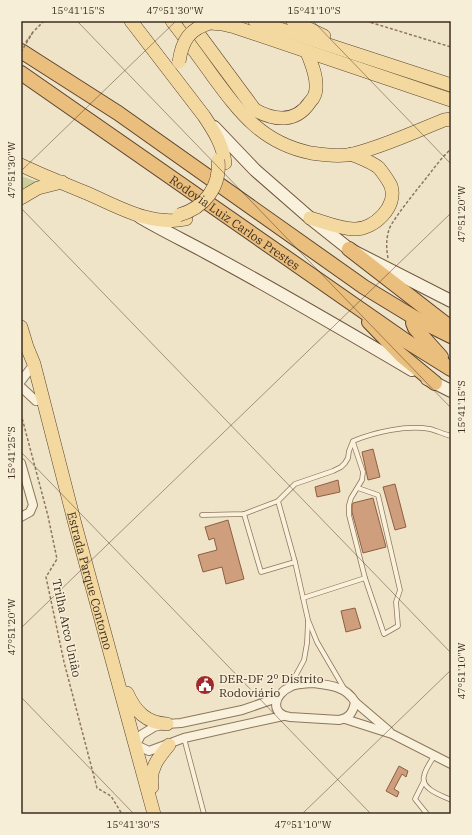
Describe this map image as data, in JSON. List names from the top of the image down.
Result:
{
  "streets": {
    "highway": ["Rodovia Luiz Carlos Prestes"],
    "main road": ["Estrada Parque Contorno"],
    "path": ["Trilha Arco União"]
  },
  "places": {
    "public building": ["DER-DF 2º Distrito Rodoviário"]
  },
  "coordinates": [
    "15°41'15\"S",
    "47°51'30\"W",
    "15°41'10\"S",
    "47°51'20\"W",
    "15°41'25\"S",
    "47°51'10\"W",
    "15°41'30\"S"
  ]
}
